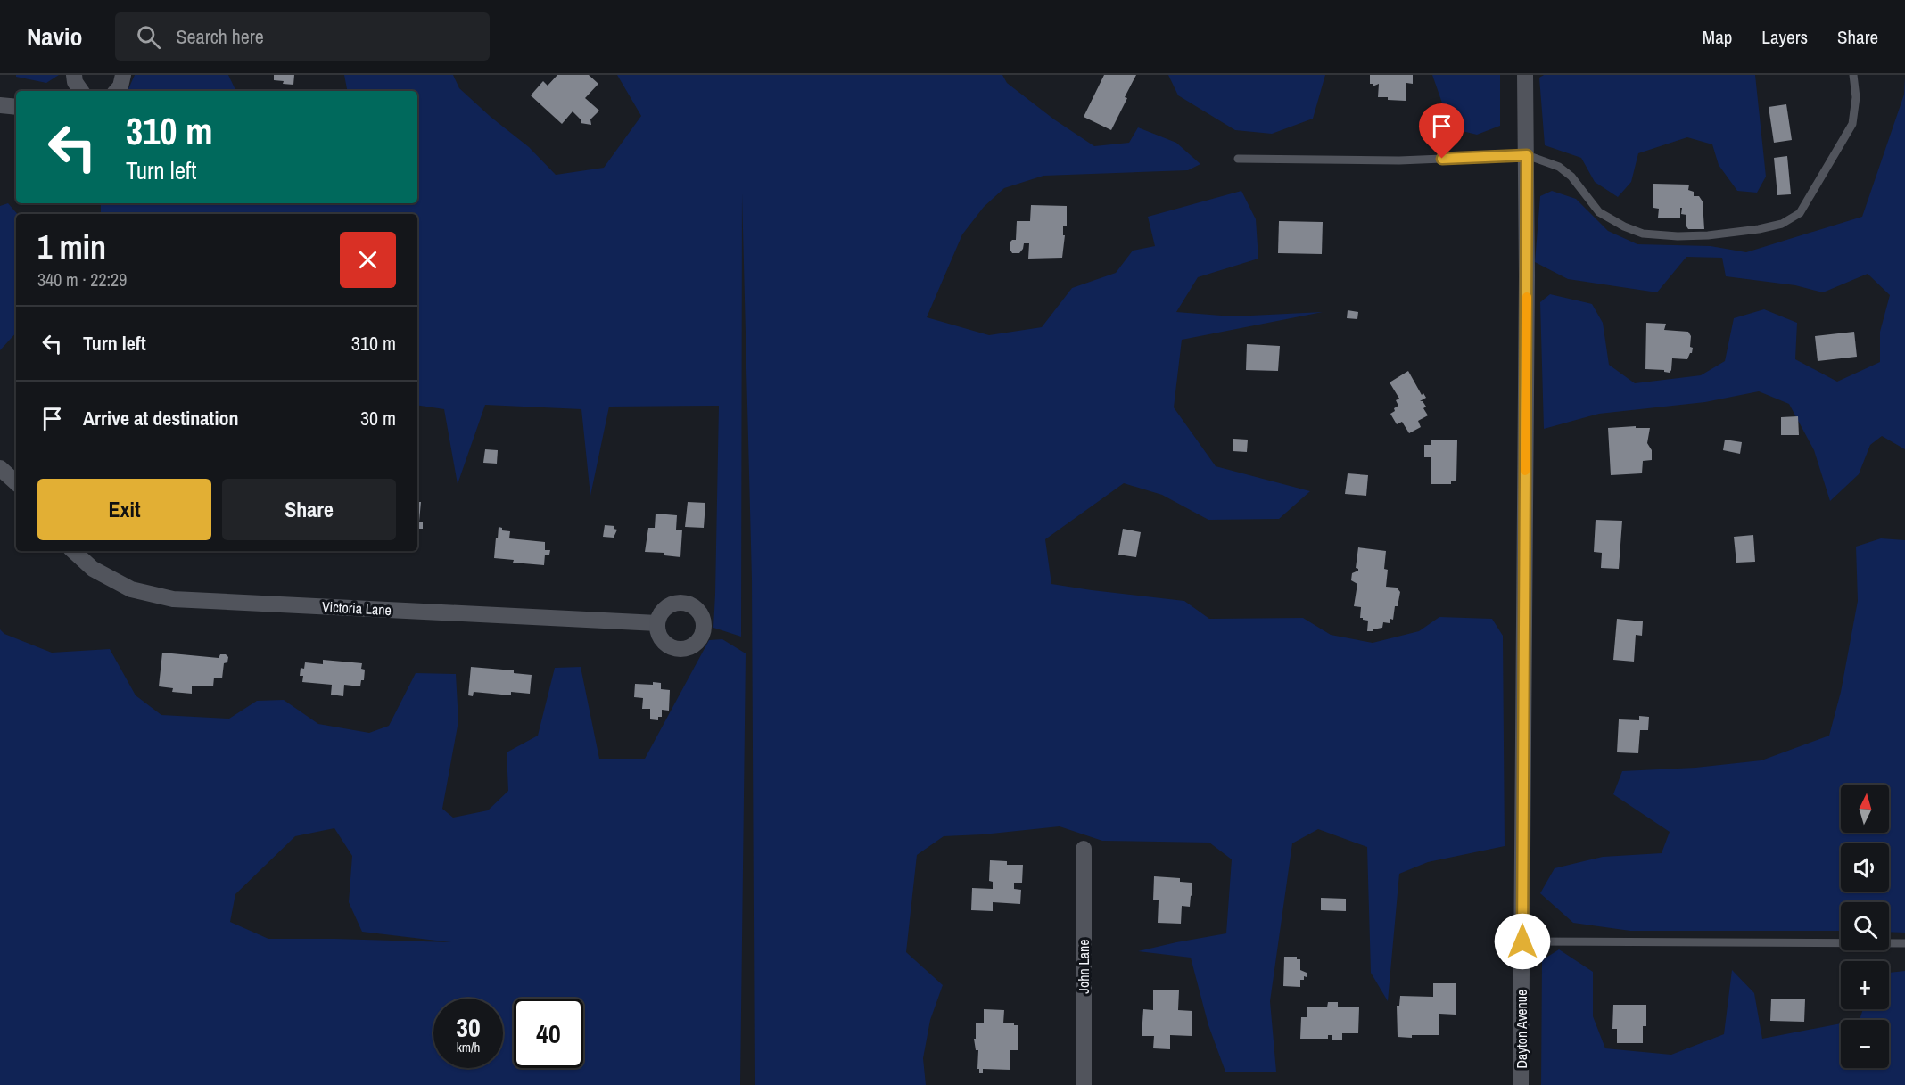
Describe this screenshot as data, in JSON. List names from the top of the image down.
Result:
{
  "streets": {
    "street": ["Victoria Lane", "John Lane", "Dayton Avenue"]
  },
  "north": "top",
  "page": {
    "header": "Navio",
    "search": "Search here",
    "nav": ["Map", "Layers", "Share"],
    "turn": ["310 m", "Turn left"],
    "heading": ["1 min", "340 m · 22:29"],
    "list": [
      {
        "name": "Turn left",
        "value": "310 m"
      },
      {
        "name": "Arrive at destination",
        "value": "30 m"
      }
    ],
    "buttons": ["Exit", "Share"],
    "map_buttons": ["+", "−"],
    "speed": "30 km/h",
    "limit": "40"
  }
}
